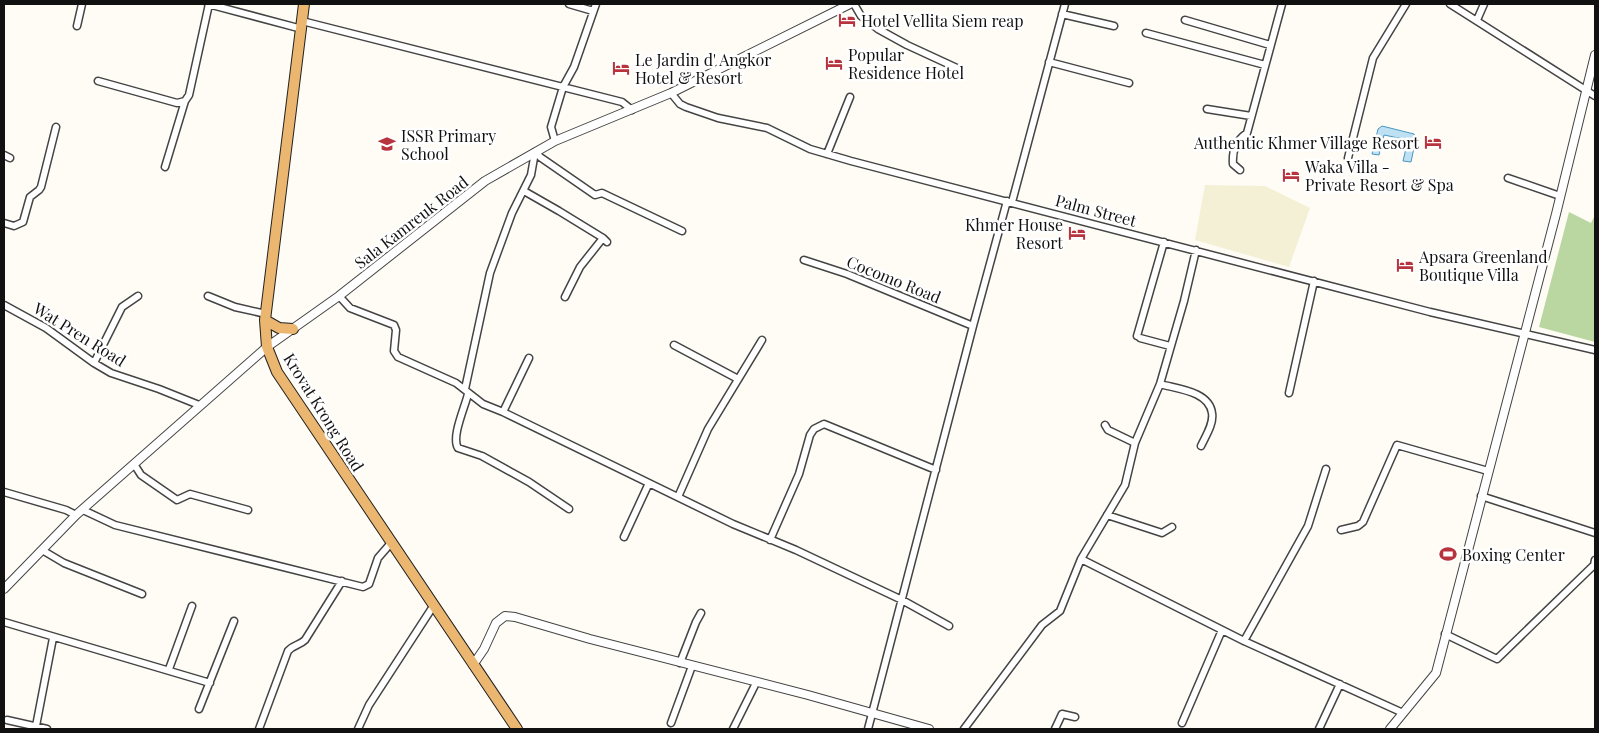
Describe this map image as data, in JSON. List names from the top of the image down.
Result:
{
  "streets": {
    "highway": ["Krovat Krong Road"],
    "street": [
      "Palm Street",
      "Sala Kamreuk Road",
      "Cocomo Road",
      "Wat Pren Road"
    ]
  },
  "crossings": [
    ["Palm Street", "Sala Kamreuk Road"],
    ["Sala Kamreuk Road", "Wat Pren Road"],
    ["Sala Kamreuk Road", "Krovat Krong Road"]
  ],
  "places": {
    "hotel": [
      "Hotel Vellita Siem reap",
      "Popular Residence Hotel",
      "Le Jardin d' Angkor Hotel & Resort",
      "Authentic Khmer Village Resort",
      "Waka Villa - Private Resort & Spa",
      "Khmer House Resort",
      "Apsara Greenland Boutique Villa"
    ],
    "school or university": ["ISSR Primary School"],
    "sports": ["Boxing Center"]
  }
}
